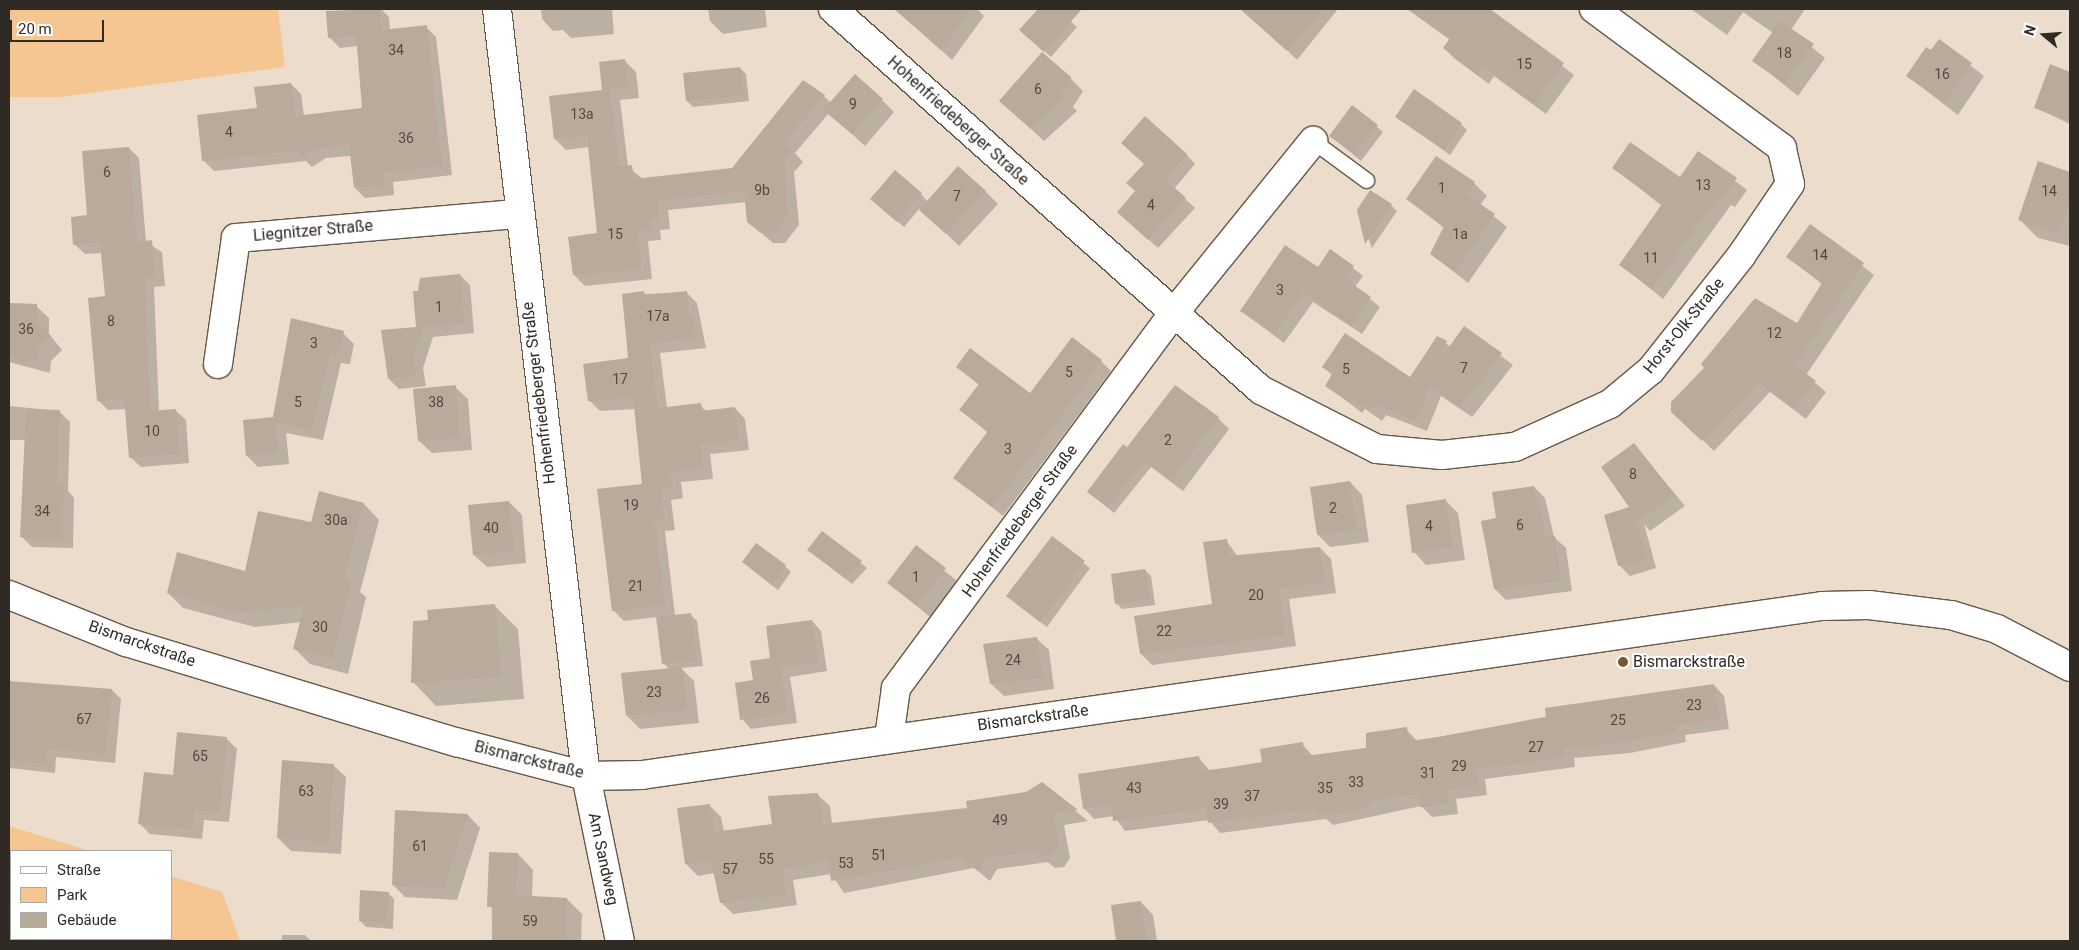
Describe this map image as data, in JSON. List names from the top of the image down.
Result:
{
  "streets": {
    "street": [
      "Hohenfriedeberger Straße",
      "Liegnitzer Straße",
      "Horst-Olk-Straße",
      "Bismarckstraße",
      "Am Sandweg"
    ]
  },
  "crossings": [
    ["Hohenfriedeberger Straße", "Liegnitzer Straße"],
    ["Hohenfriedeberger Straße", "Horst-Olk-Straße"],
    ["Hohenfriedeberger Straße", "Bismarckstraße"],
    ["Hohenfriedeberger Straße", "Am Sandweg"],
    ["Bismarckstraße", "Am Sandweg"]
  ],
  "places": ["Bismarckstraße"],
  "house_numbers": [
    "34",
    "18",
    "15",
    "16",
    "6",
    "9",
    "13a",
    "4",
    "36",
    "6",
    "13",
    "1",
    "9b",
    "14",
    "7",
    "4",
    "15",
    "1a",
    "14",
    "11",
    "3",
    "1",
    "17a",
    "8",
    "36",
    "12",
    "3",
    "7",
    "5",
    "5",
    "17",
    "5",
    "38",
    "10",
    "2",
    "3",
    "8",
    "19",
    "2",
    "34",
    "30a",
    "6",
    "4",
    "40",
    "1",
    "21",
    "20",
    "30",
    "22",
    "24",
    "23",
    "26",
    "23",
    "67",
    "25",
    "27",
    "65",
    "29",
    "31",
    "33",
    "43",
    "35",
    "63",
    "37",
    "39",
    "49",
    "61",
    "51",
    "55",
    "53",
    "57",
    "59"
  ],
  "legend": ["Straße", "Park", "Gebäude"],
  "scale_bar": "20 m",
  "north": "left"
}
